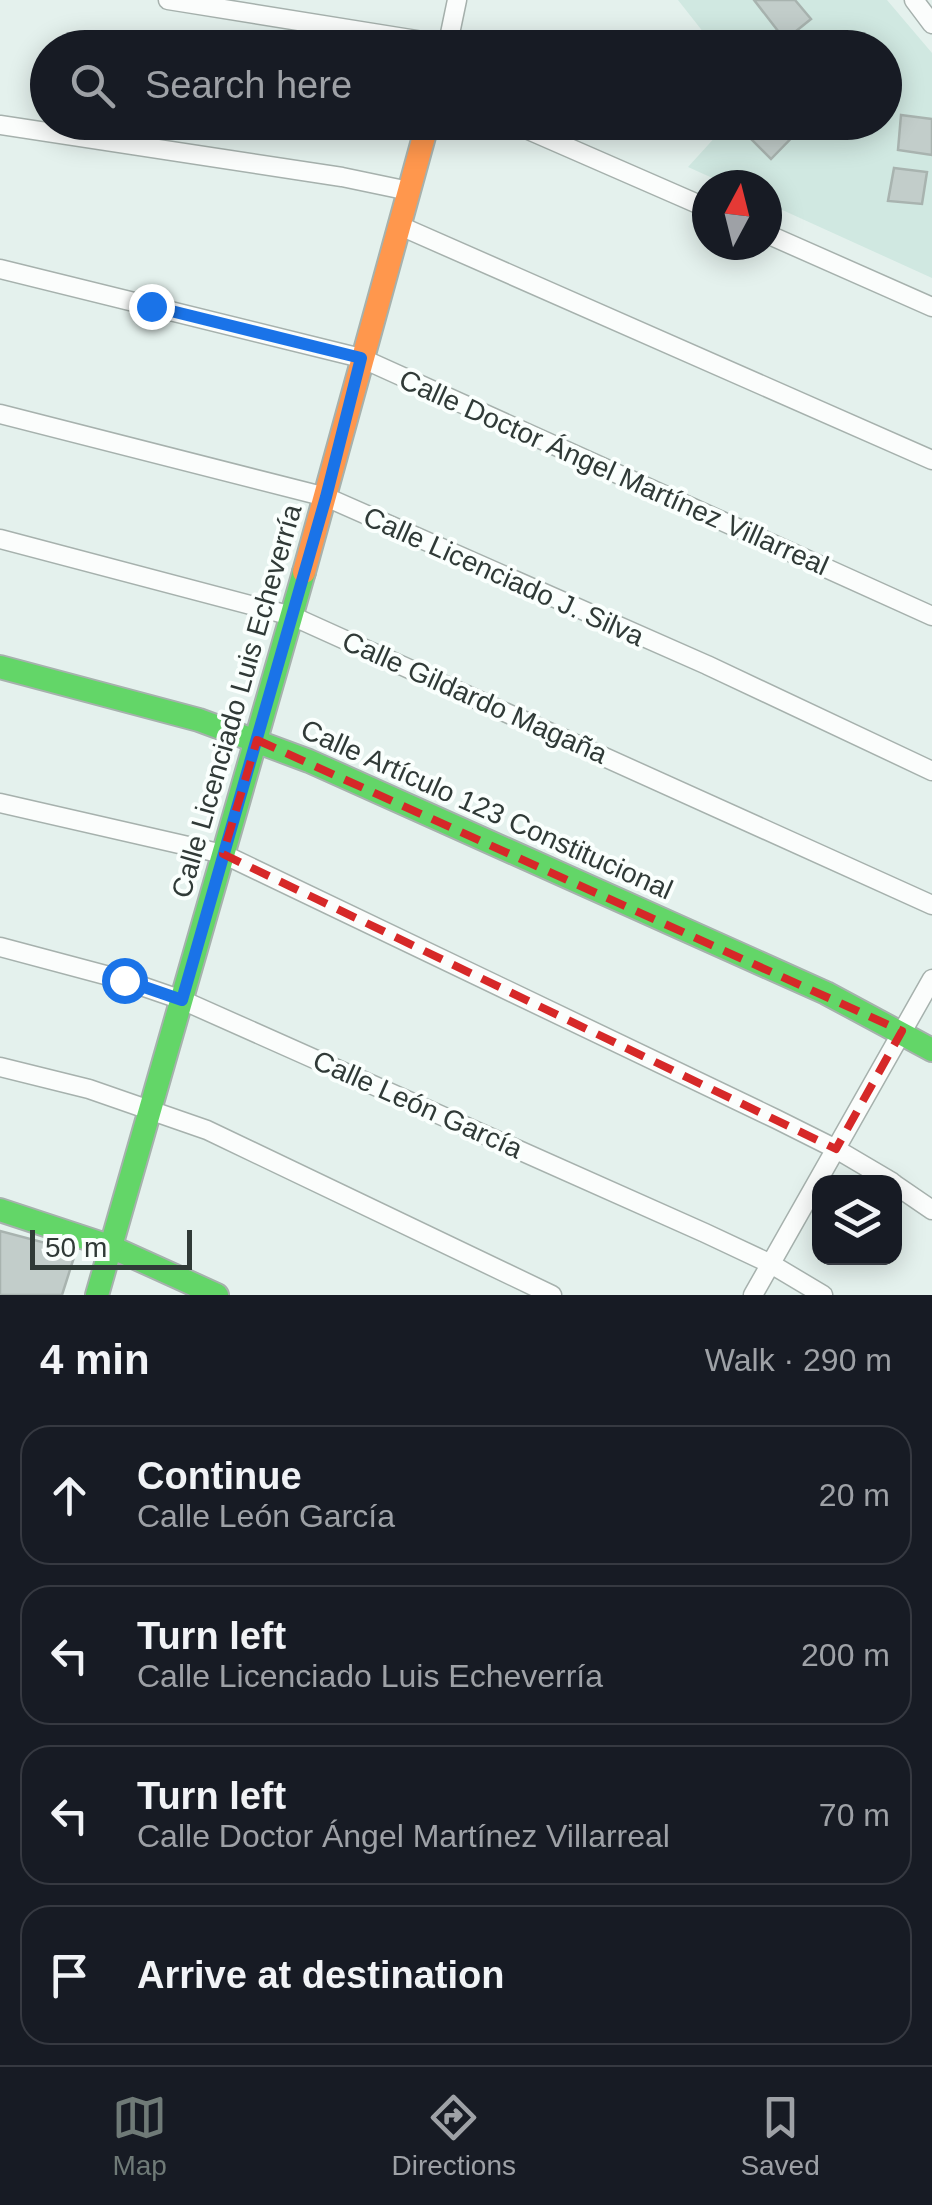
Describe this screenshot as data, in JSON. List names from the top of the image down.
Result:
{
  "streets": {
    "street": [
      "Calle Doctor Ángel Martínez Villarreal",
      "Calle Licenciado J. Silva",
      "Calle Gildardo Magaña",
      "Calle Licenciado Luis Echeverría",
      "Calle Artículo 123 Constitucional",
      "Calle León García"
    ]
  },
  "crossings": [
    ["Calle Doctor Ángel Martínez Villarreal", "Calle Licenciado Luis Echeverría"],
    ["Calle Licenciado J. Silva", "Calle Licenciado Luis Echeverría"],
    ["Calle Gildardo Magaña", "Calle Licenciado Luis Echeverría"],
    ["Calle Licenciado Luis Echeverría", "Calle Artículo 123 Constitucional"],
    ["Calle Licenciado Luis Echeverría", "Calle León García"]
  ],
  "scale_bar": "50 m",
  "north": "top",
  "page": {
    "search": "Search here",
    "scale": "50 m",
    "heading": ["4 min", "Walk · 290 m"],
    "list": [
      ["Continue", "Calle León García", "20 m"],
      ["Turn left", "Calle Licenciado Luis Echeverría", "200 m"],
      ["Turn left", "Calle Doctor Ángel Martínez Villarreal", "70 m"],
      "Arrive at destination"
    ],
    "nav": ["Map", "Directions", "Saved"]
  }
}
